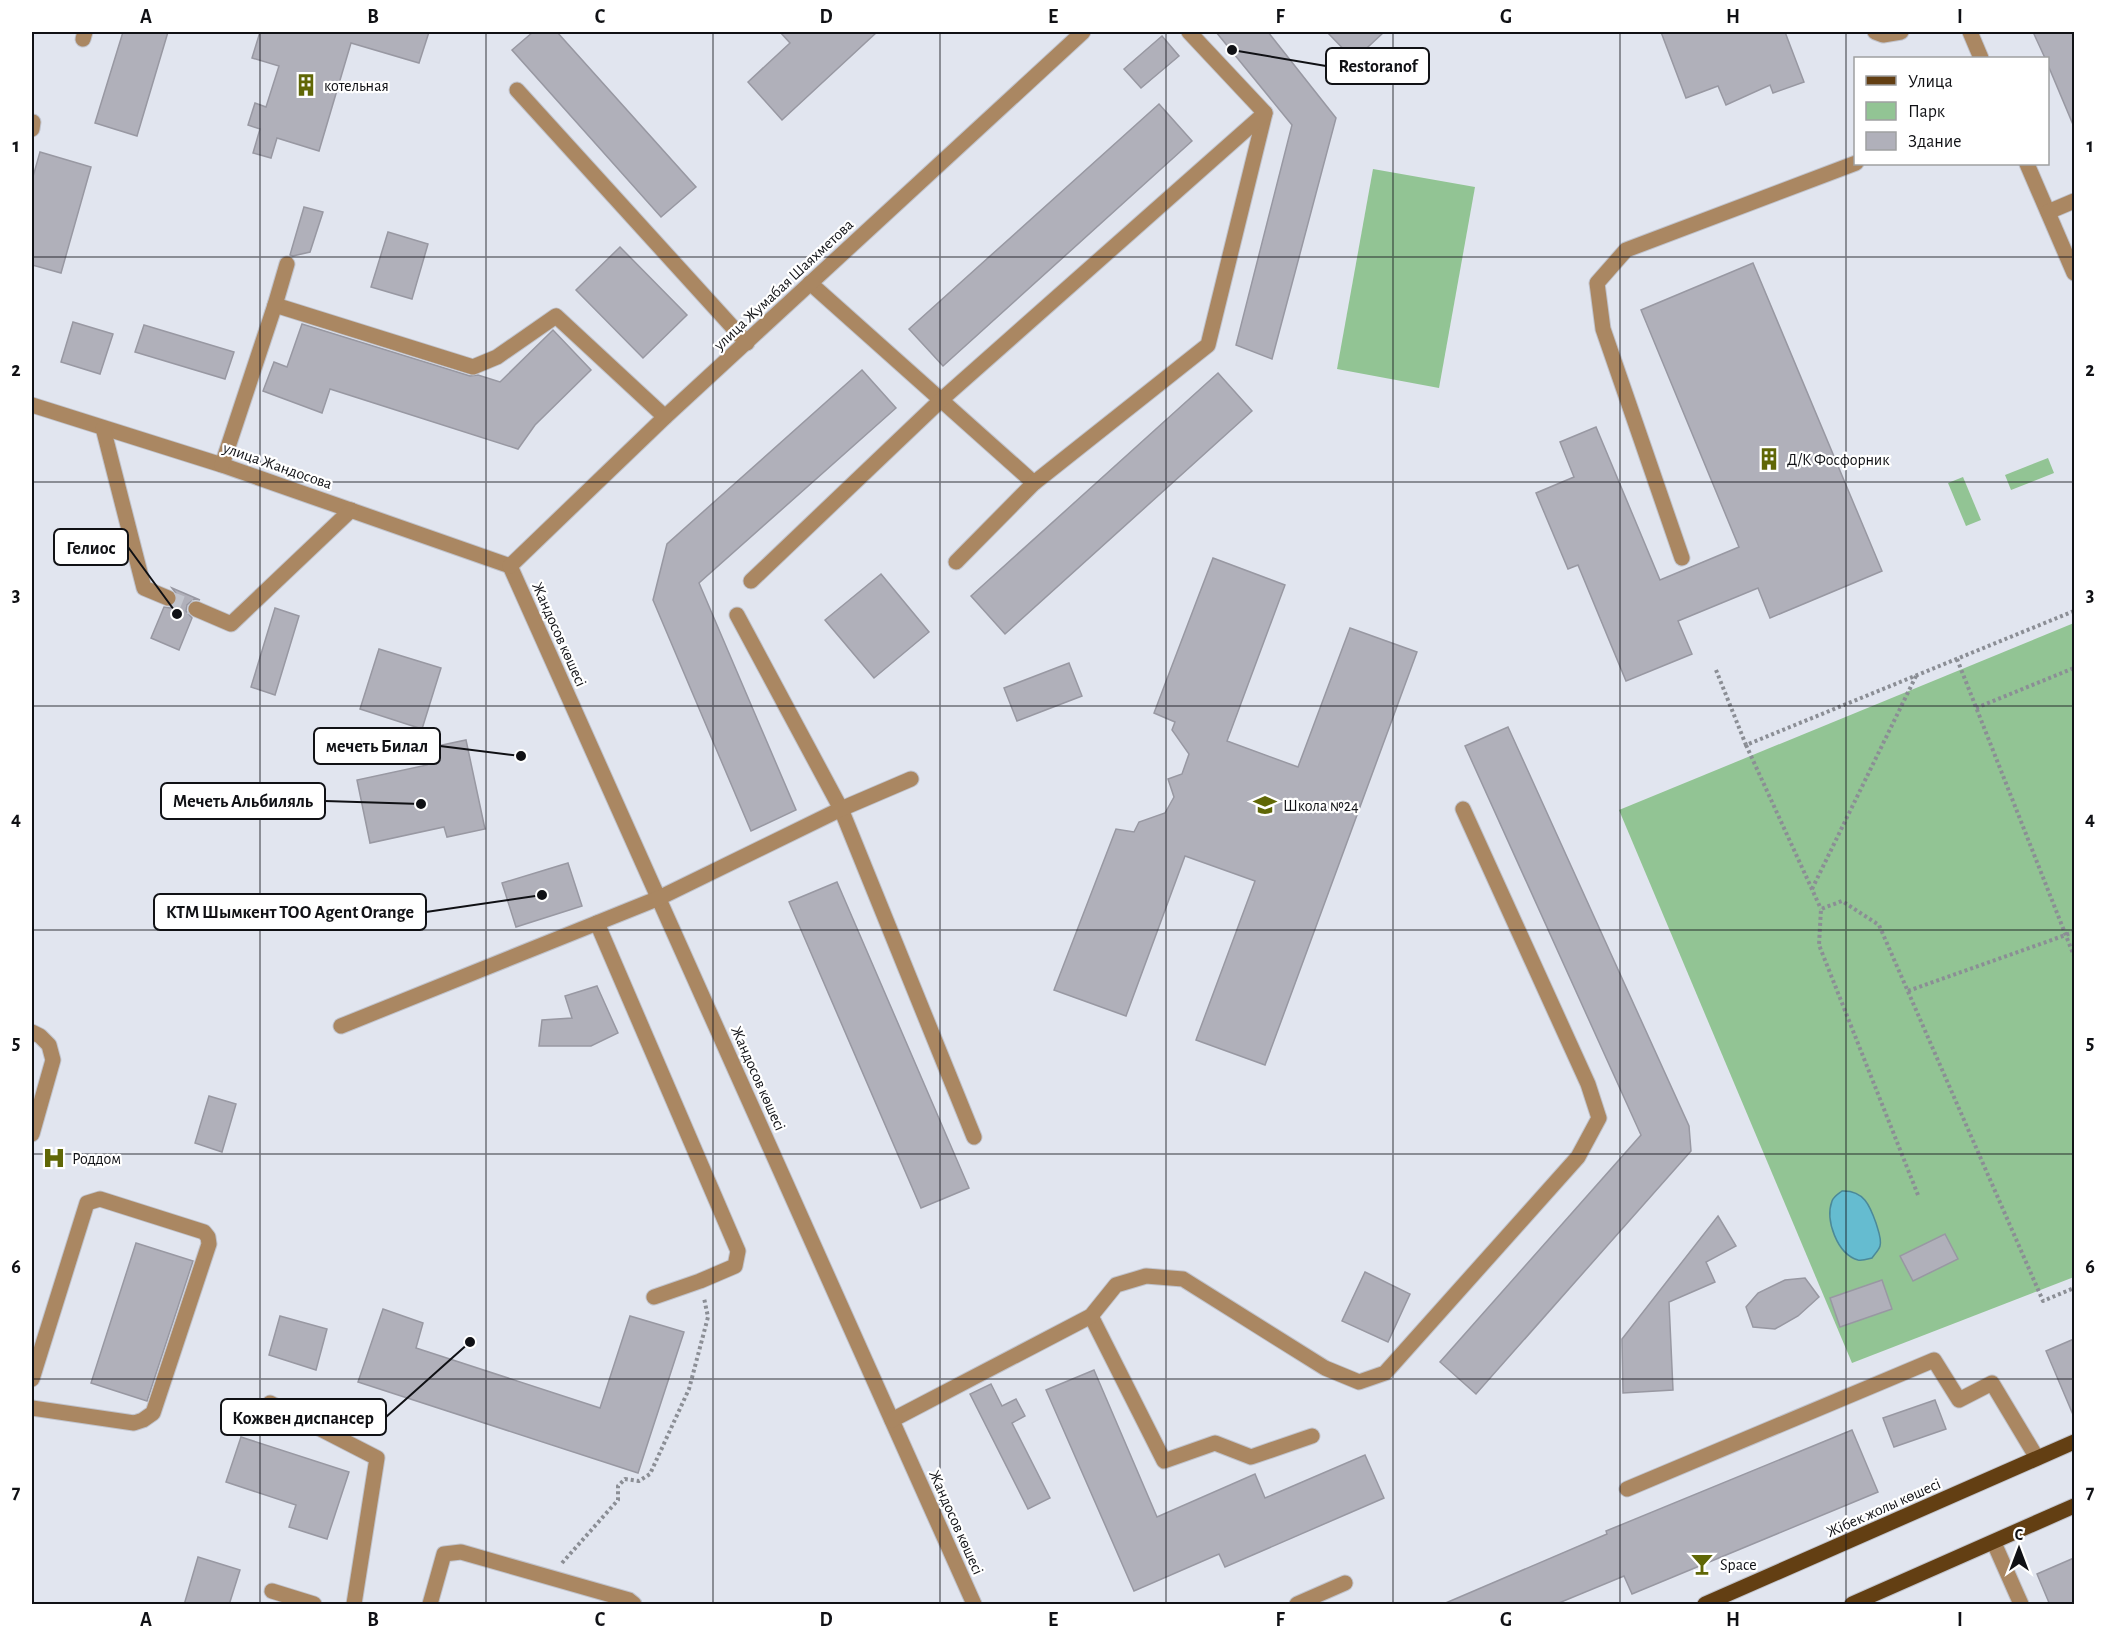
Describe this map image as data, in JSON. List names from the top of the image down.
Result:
{
  "streets": {
    "main road": ["Жібек жолы көшесі"],
    "street": ["улица Жумабая Шаяхметова", "улица Жандосова", "Жандосов көшесі"]
  },
  "crossings": [
    ["улица Жумабая Шаяхметова", "улица Жандосова"],
    ["улица Жумабая Шаяхметова", "Жандосов көшесі"],
    ["улица Жандосова", "Жандосов көшесі"]
  ],
  "places": {
    "other": [
      "Restoranof",
      "Гелиос",
      "мечеть Билал",
      "Мечеть Альбиляль",
      "KTM Шымкент ТОО Agent Orange",
      "Кожвен диспансер"
    ],
    "building": ["котельная", "Д/К Фосфорник"],
    "school or university": ["Школа №24"],
    "hospital": ["Роддом"],
    "bar": ["Space"]
  },
  "legend": ["Улица", "Парк", "Здание"],
  "north": "top",
  "grid": {
    "columns": [
      "A",
      "B",
      "C",
      "D",
      "E",
      "F",
      "G",
      "H",
      "I"
    ],
    "rows": [
      "1",
      "2",
      "3",
      "4",
      "5",
      "6",
      "7"
    ]
  }
}
